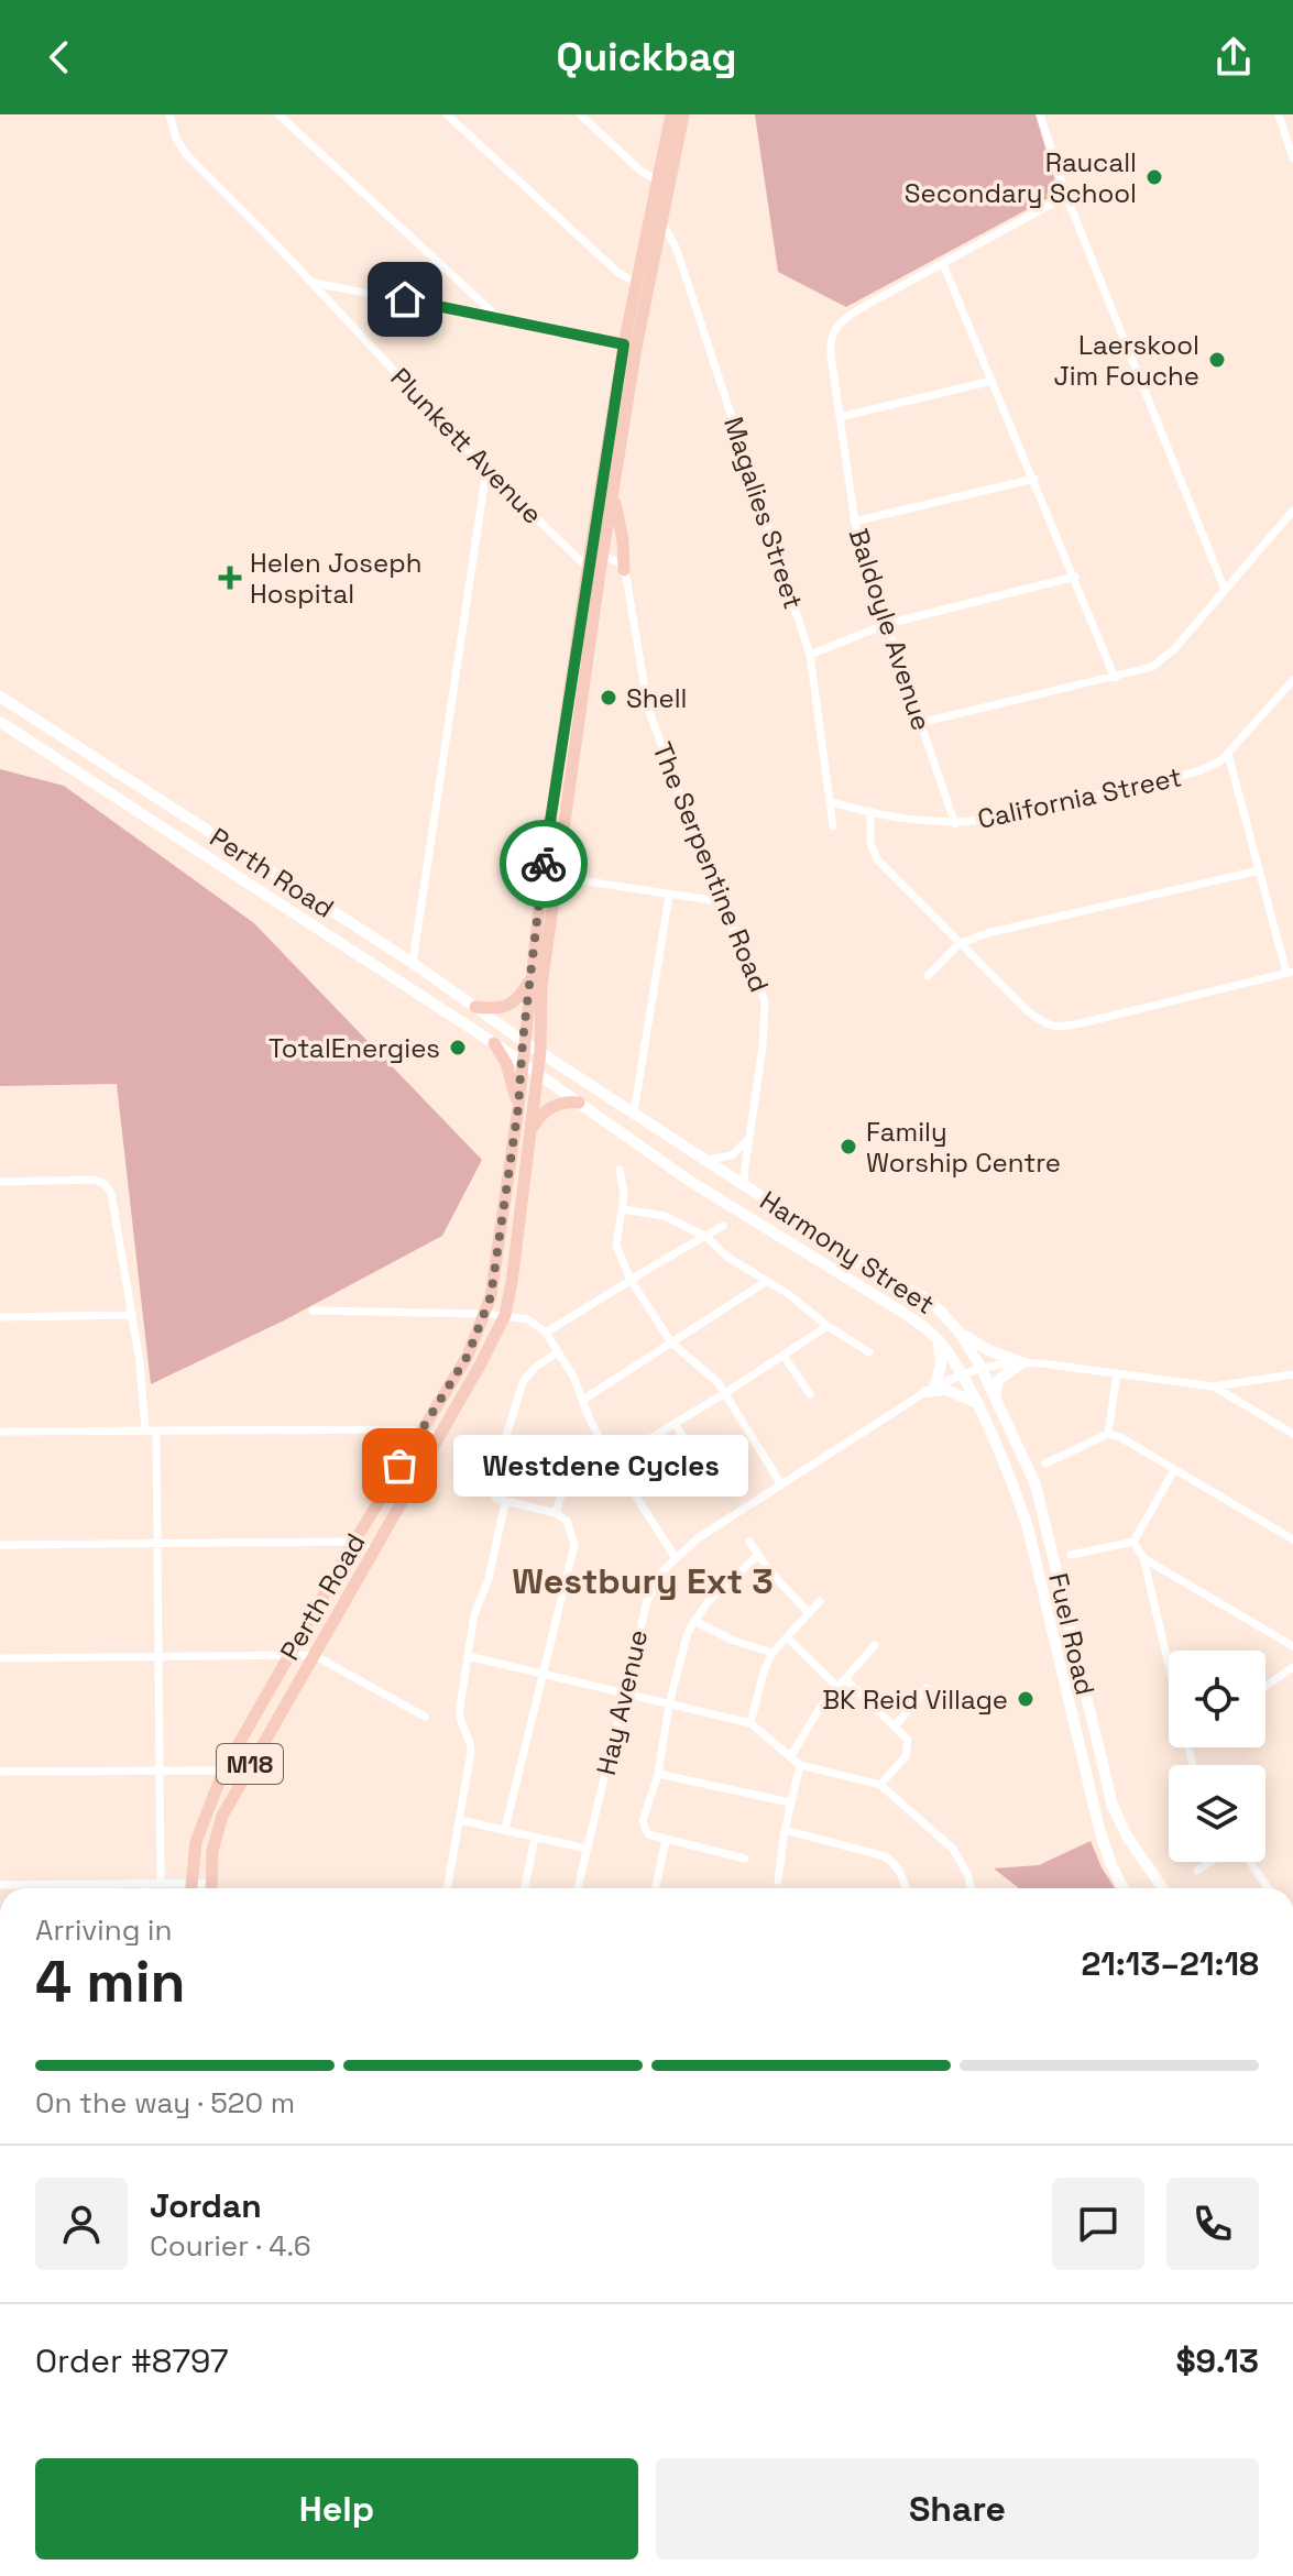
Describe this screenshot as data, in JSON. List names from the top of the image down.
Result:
{
  "streets": {
    "main road": [
      "Perth Road",
      "Harmony Street",
      "Fuel Road",
      "M18"
    ],
    "street": [
      "Plunkett Avenue",
      "Magalies Street",
      "Baldoyle Avenue",
      "California Street",
      "The Serpentine Road",
      "Hay Avenue"
    ]
  },
  "crossings": [
    ["Magalies Street", "California Street"],
    ["Baldoyle Avenue", "California Street"],
    ["The Serpentine Road", "Harmony Street"],
    ["Perth Road", "Harmony Street"],
    ["Harmony Street", "Fuel Road"],
    ["Harmony Street", "Hay Avenue"],
    ["Fuel Road", "Hay Avenue"]
  ],
  "districts": ["Westbury Ext 3"],
  "places": {
    "other": [
      "Raucall Secondary School",
      "Laerskool Jim Fouche",
      "Shell",
      "TotalEnergies",
      "Family Worship Centre",
      "Westdene Cycles",
      "BK Reid Village"
    ],
    "health": ["Helen Joseph Hospital"]
  },
  "page": {
    "header": "Quickbag",
    "bubble": "Westdene Cycles",
    "heading": ["4 min", "Arriving in", "21:13–21:18"],
    "panel": [
      "Jordan",
      "Courier · 4.6",
      "Order #8797",
      "$9.13"
    ],
    "bar": "On the way · 520 m",
    "buttons": ["Help", "Share"]
  }
}
